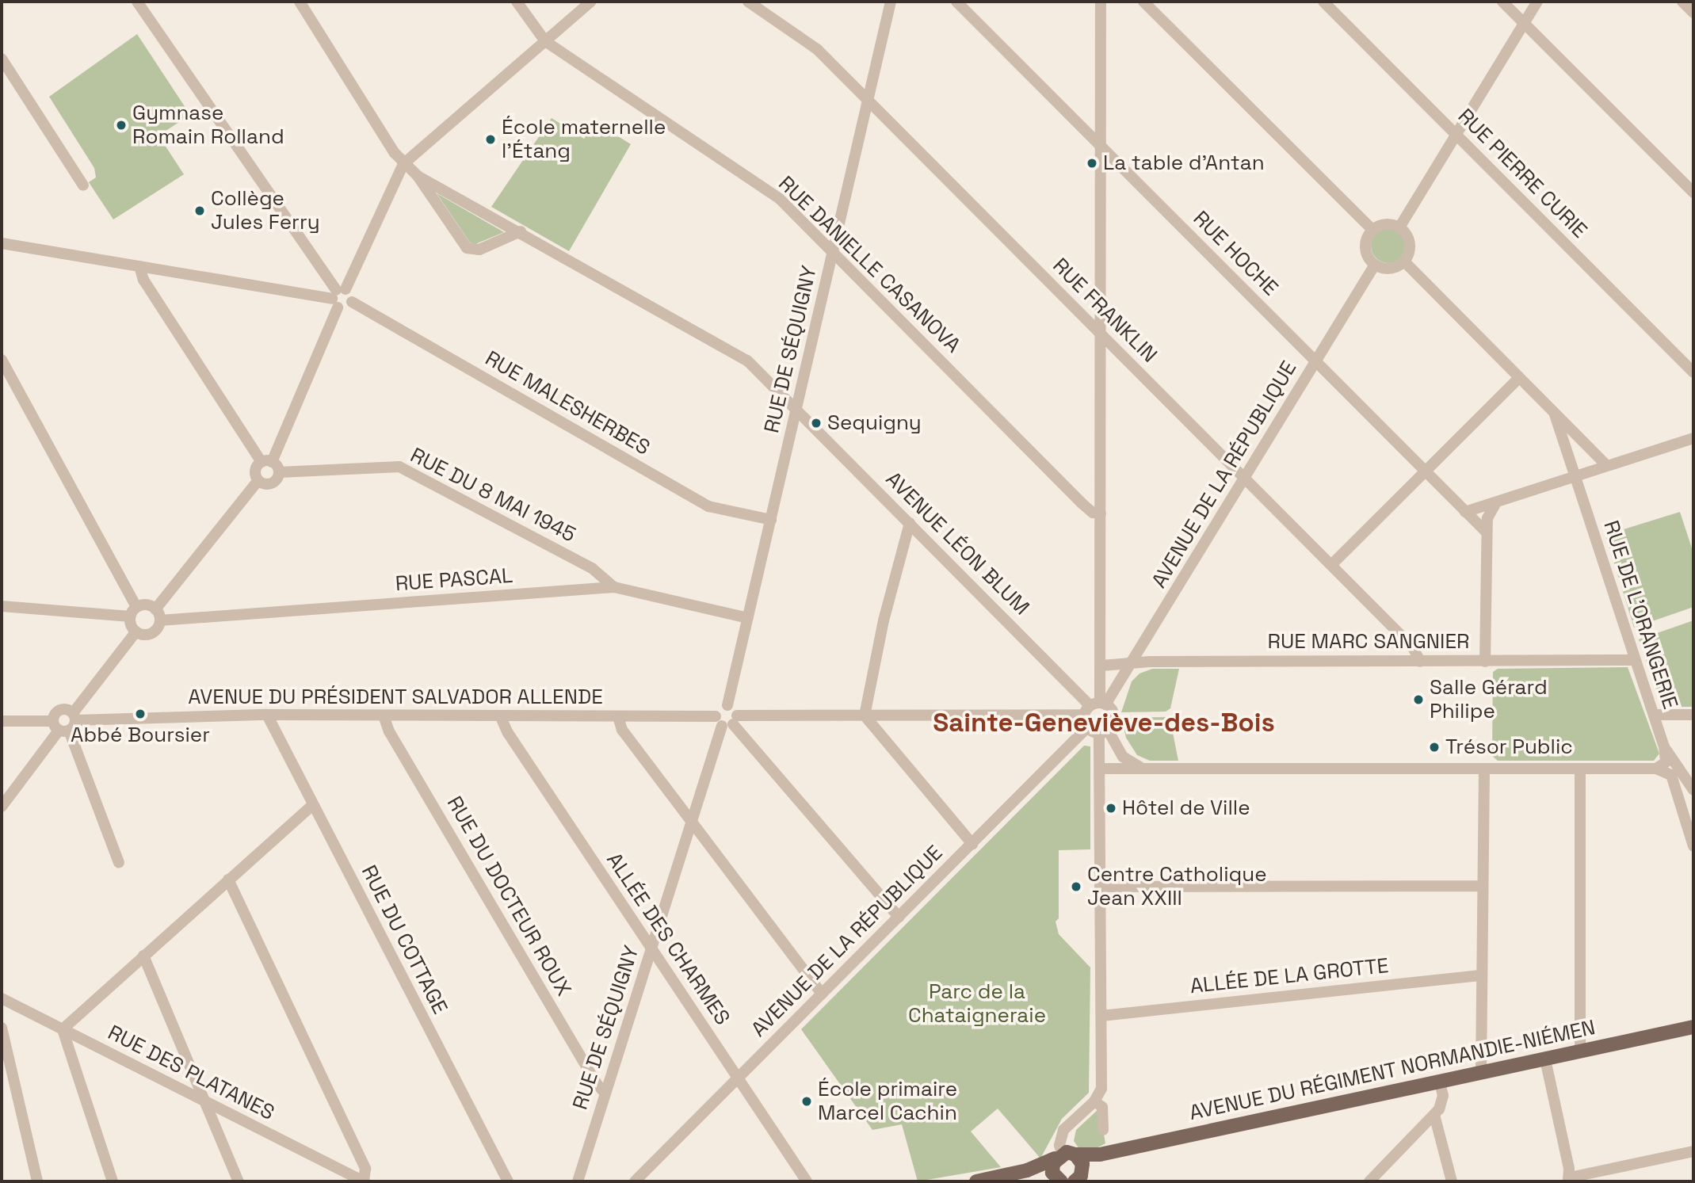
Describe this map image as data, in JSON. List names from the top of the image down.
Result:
{
  "streets": {
    "main road": ["AVENUE DU RÉGIMENT NORMANDIE-NIÉMEN"],
    "street": [
      "RUE PIERRE CURIE",
      "RUE HOCHE",
      "RUE DANIELLE CASANOVA",
      "RUE FRANKLIN",
      "RUE DE SÉQUIGNY",
      "RUE MALESHERBES",
      "AVENUE DE LA RÉPUBLIQUE",
      "RUE DU 8 MAI 1945",
      "AVENUE LÉON BLUM",
      "RUE PASCAL",
      "RUE DE L'ORANGERIE",
      "RUE MARC SANGNIER",
      "AVENUE DU PRÉSIDENT SALVADOR ALLENDE",
      "RUE DU DOCTEUR ROUX",
      "ALLÉE DES CHARMES",
      "RUE DU COTTAGE",
      "ALLÉE DE LA GROTTE",
      "RUE DES PLATANES"
    ]
  },
  "crossings": [
    ["RUE HOCHE", "AVENUE DE LA RÉPUBLIQUE"],
    ["RUE DANIELLE CASANOVA", "RUE DE SÉQUIGNY"],
    ["RUE FRANKLIN", "RUE DE SÉQUIGNY"],
    ["RUE FRANKLIN", "AVENUE DE LA RÉPUBLIQUE"],
    ["RUE FRANKLIN", "RUE MARC SANGNIER"],
    ["RUE DE SÉQUIGNY", "RUE MALESHERBES"],
    ["RUE DE SÉQUIGNY", "AVENUE LÉON BLUM"],
    ["RUE DE SÉQUIGNY", "RUE PASCAL"],
    ["RUE DE SÉQUIGNY", "AVENUE DU PRÉSIDENT SALVADOR ALLENDE"],
    ["RUE DE SÉQUIGNY", "RUE DU DOCTEUR ROUX"],
    ["RUE DE SÉQUIGNY", "ALLÉE DES CHARMES"],
    ["AVENUE DE LA RÉPUBLIQUE", "AVENUE LÉON BLUM"],
    ["AVENUE DE LA RÉPUBLIQUE", "RUE MARC SANGNIER"],
    ["AVENUE DE LA RÉPUBLIQUE", "AVENUE DU PRÉSIDENT SALVADOR ALLENDE"],
    ["AVENUE DE LA RÉPUBLIQUE", "ALLÉE DES CHARMES"],
    ["RUE DU 8 MAI 1945", "RUE PASCAL"],
    ["AVENUE LÉON BLUM", "AVENUE DU PRÉSIDENT SALVADOR ALLENDE"],
    ["RUE DE L'ORANGERIE", "RUE MARC SANGNIER"],
    ["AVENUE DU PRÉSIDENT SALVADOR ALLENDE", "RUE DU DOCTEUR ROUX"],
    ["AVENUE DU PRÉSIDENT SALVADOR ALLENDE", "ALLÉE DES CHARMES"],
    ["AVENUE DU PRÉSIDENT SALVADOR ALLENDE", "RUE DU COTTAGE"]
  ],
  "districts": ["Sainte-Geneviève-des-Bois"],
  "parks": ["Parc de la Chataigneraie"],
  "places": [
    "Gymnase Romain Rolland",
    "École maternelle l'Étang",
    "La table d'Antan",
    "Collège Jules Ferry",
    "Sequigny",
    "Salle Gérard Philipe",
    "Abbé Boursier",
    "Trésor Public",
    "Hôtel de Ville",
    "Centre Catholique Jean XXIII",
    "École primaire Marcel Cachin"
  ]
}
